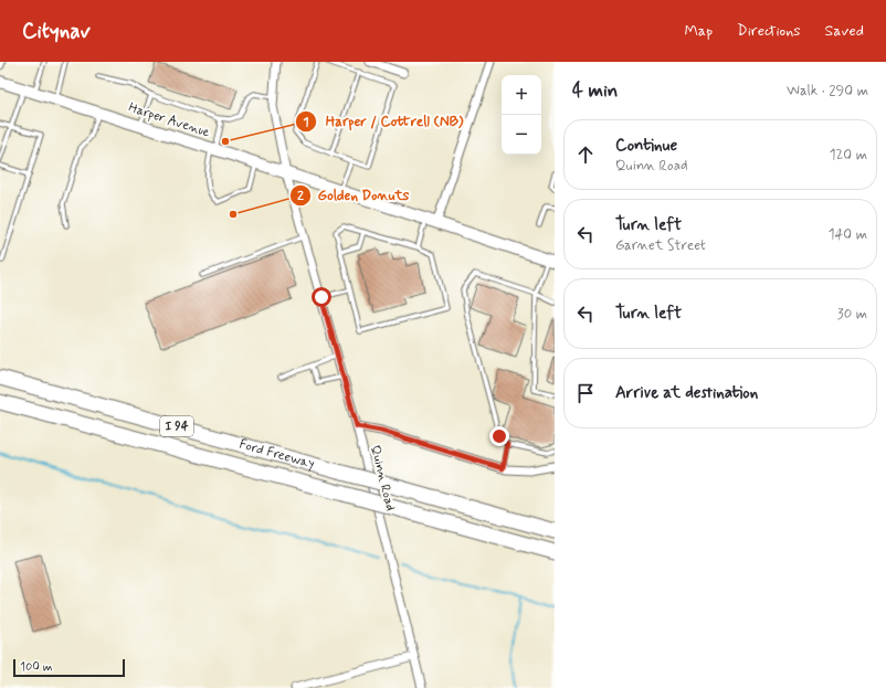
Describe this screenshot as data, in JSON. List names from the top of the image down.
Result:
{
  "streets": {
    "highway": ["I 94", "Ford Freeway"],
    "main road": ["Harper Avenue"],
    "street": ["Quinn Road"]
  },
  "crossings": [
    ["Harper Avenue", "Quinn Road"]
  ],
  "places": ["Harper / Cottrell (NB)", "Golden Donuts"],
  "scale_bar": "100 m",
  "page": {
    "header": "Citynav",
    "nav": ["Map", "Directions", "Saved"],
    "heading": ["4 min", "Walk · 290 m"],
    "map_buttons": ["+", "−"],
    "list": [
      ["Continue", "Quinn Road", "120 m"],
      ["Turn left", "Garnet Street", "140 m"],
      ["Turn left", "30 m"],
      "Arrive at destination"
    ],
    "scale": "100 m"
  }
}
